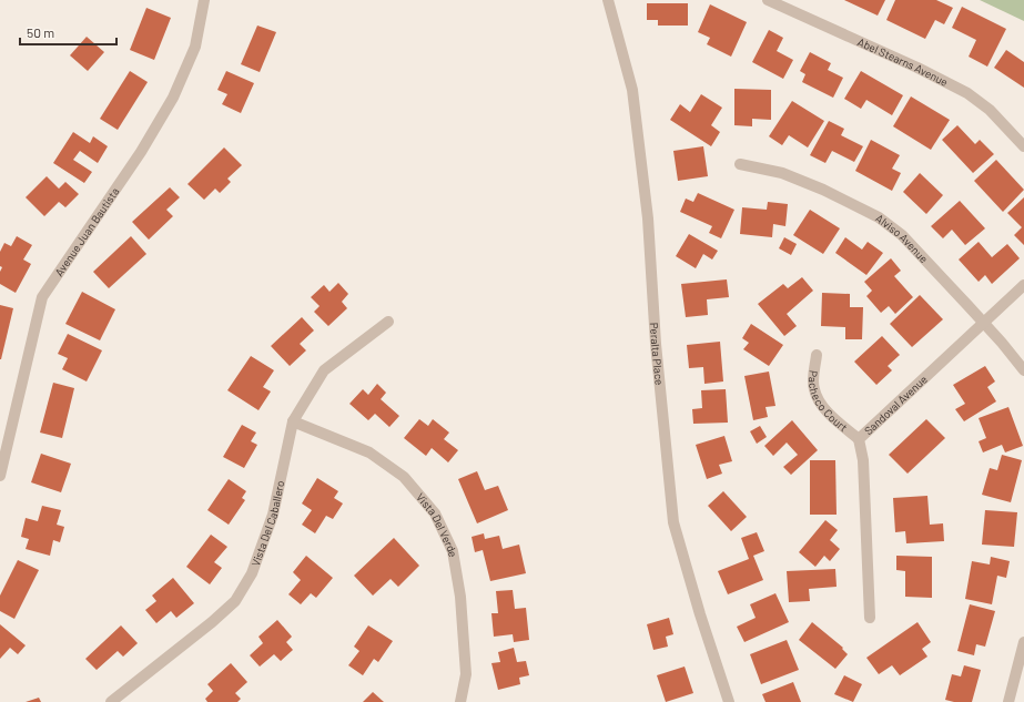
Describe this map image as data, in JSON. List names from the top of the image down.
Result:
{
  "streets": {
    "street": [
      "Abel Stearns Avenue",
      "Avenue Juan Bautista",
      "Alviso Avenue",
      "Peralta Place",
      "Pacheco Court",
      "Sandoval Avenue",
      "Vista Del Caballero",
      "Vista Del Verde"
    ]
  },
  "crossings": [
    ["Alviso Avenue", "Sandoval Avenue"],
    ["Pacheco Court", "Sandoval Avenue"],
    ["Vista Del Caballero", "Vista Del Verde"]
  ],
  "scale_bar": "50 m"
}
